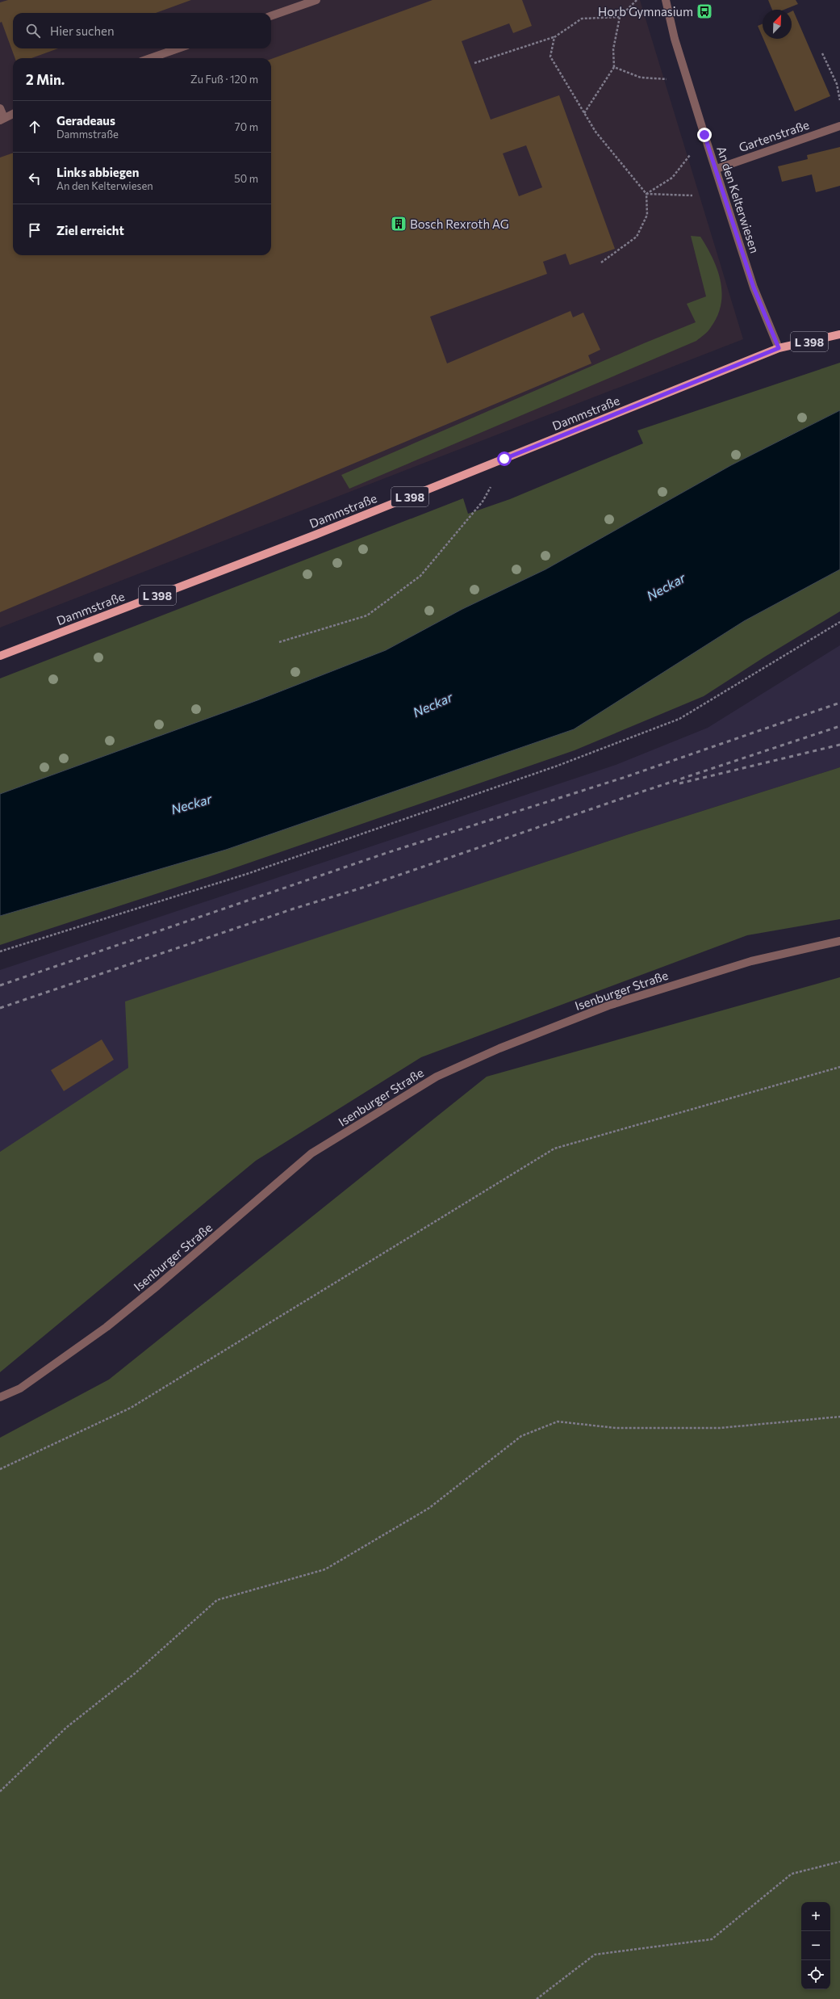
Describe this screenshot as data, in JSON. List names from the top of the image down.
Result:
{
  "streets": {
    "main road": ["L 398", "Dammstraße"],
    "street": ["Gartenstraße", "An den Kelterwiesen", "Isenburger Straße"]
  },
  "crossings": [
    ["Gartenstraße", "An den Kelterwiesen"],
    ["An den Kelterwiesen", "Dammstraße"]
  ],
  "water": ["Neckar"],
  "places": {
    "bus stop": ["Horb Gymnasium"],
    "building": ["Bosch Rexroth AG"]
  },
  "north": "top right",
  "page": {
    "search": "Hier suchen",
    "heading": ["2 Min.", "Zu Fuß · 120 m"],
    "list": [
      ["Geradeaus", "Dammstraße", "70 m"],
      ["Links abbiegen", "An den Kelterwiesen", "50 m"],
      "Ziel erreicht"
    ],
    "map_buttons": ["+", "−"]
  }
}
